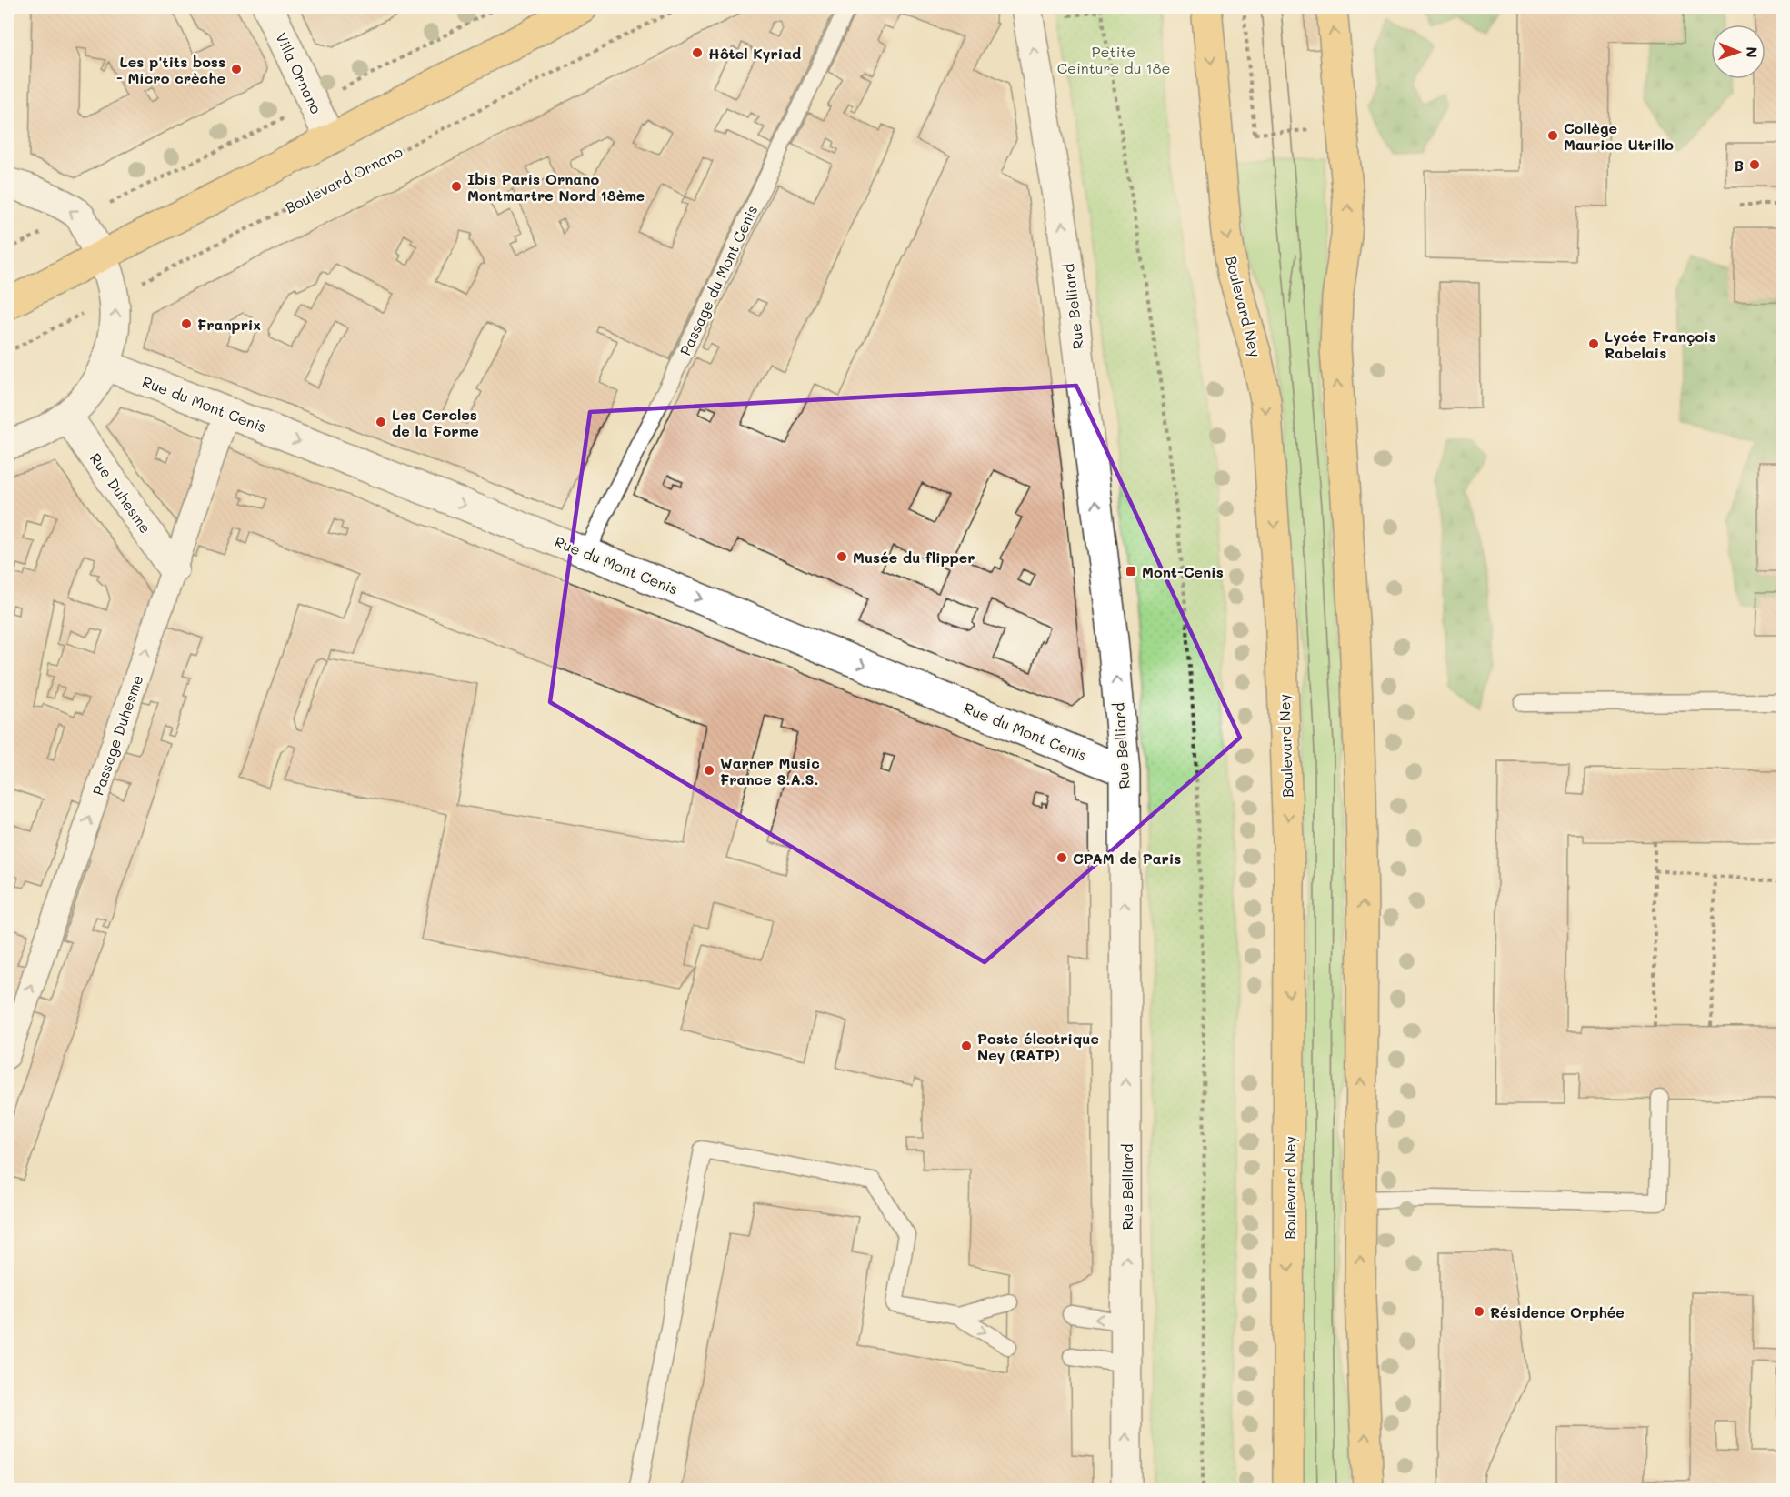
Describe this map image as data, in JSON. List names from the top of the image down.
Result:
{
  "streets": {
    "main road": ["Boulevard Ney"],
    "street": [
      "Villa Ornano",
      "Rue Belliard",
      "Rue du Mont Cenis",
      "Rue Duhesme",
      "Passage Duhesme"
    ],
    "lane": ["Passage du Mont Cenis"],
    "path": ["Boulevard Ornano"]
  },
  "crossings": [
    ["Passage du Mont Cenis", "Rue du Mont Cenis"],
    ["Rue Belliard", "Rue du Mont Cenis"],
    ["Rue du Mont Cenis", "Passage Duhesme"],
    ["Rue Duhesme", "Passage Duhesme"]
  ],
  "one_way": ["Rue Belliard", "Rue du Mont Cenis", "Passage Duhesme"],
  "parks": ["Petite Ceinture du 18e"],
  "places": {
    "other": [
      "Hôtel Kyriad",
      "Les p'tits boss - Micro crèche",
      "Collège Maurice Utrillo",
      "B",
      "Ibis Paris Ornano Montmartre Nord 18ème",
      "Franprix",
      "Lycée François Rabelais",
      "Les Cercles de la Forme",
      "Musée du flipper",
      "Warner Music France S.A.S.",
      "CPAM de Paris",
      "Poste électrique Ney (RATP)",
      "Résidence Orphée"
    ],
    "transit": ["Mont-Cenis"]
  },
  "north": "right"
}
